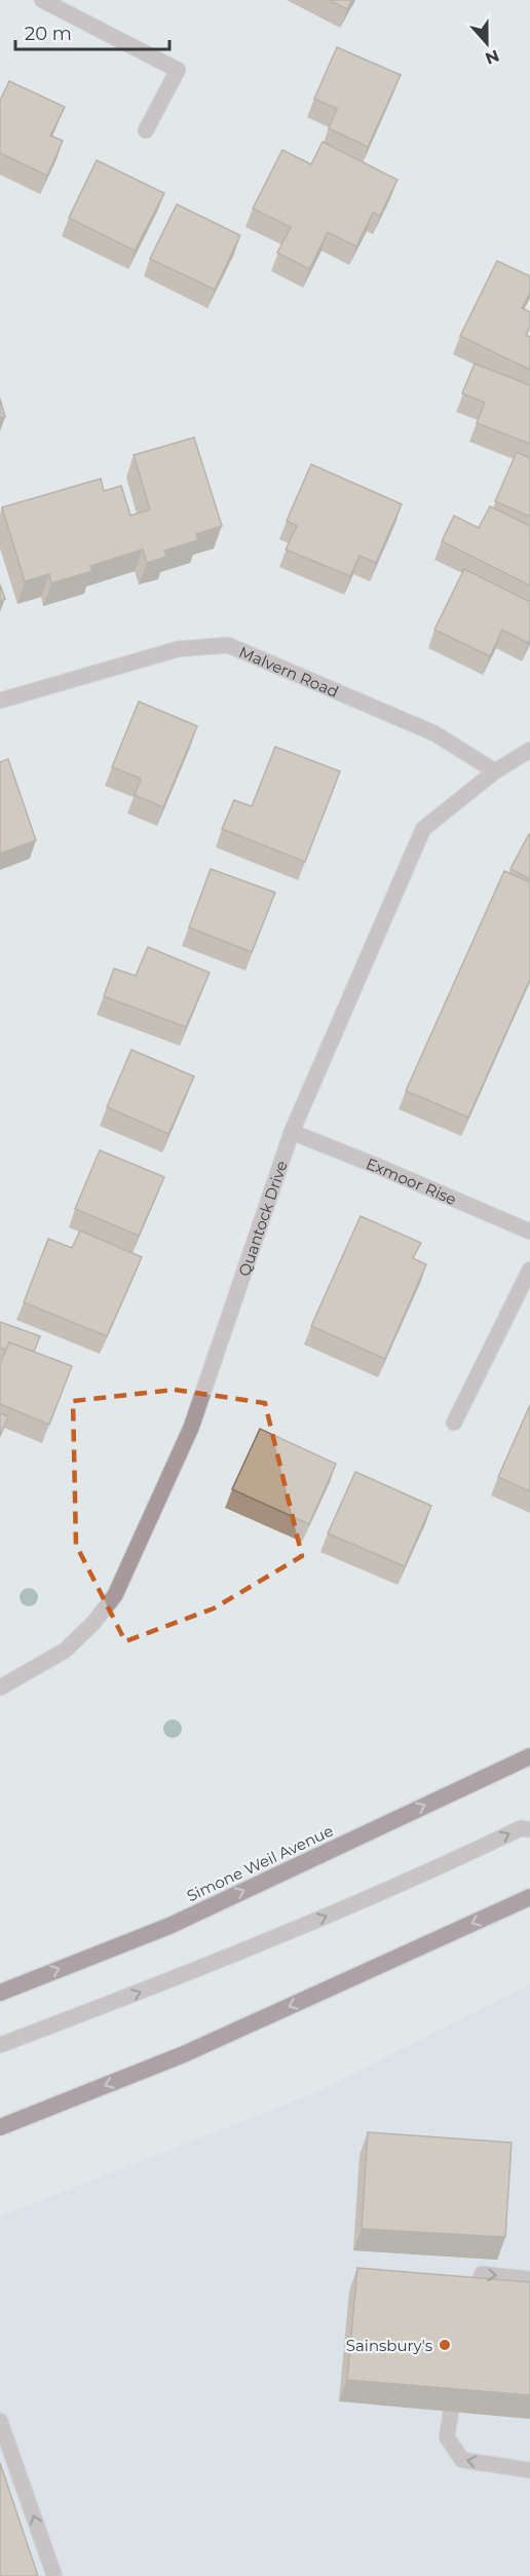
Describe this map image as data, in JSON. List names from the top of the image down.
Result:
{
  "streets": {
    "highway": ["Simone Weil Avenue"],
    "street": ["Malvern Road", "Exmoor Rise", "Quantock Drive"]
  },
  "crossings": [
    ["Malvern Road", "Quantock Drive"],
    ["Exmoor Rise", "Quantock Drive"]
  ],
  "places": ["Sainsbury's"],
  "scale_bar": "20 m",
  "north": "bottom"
}
